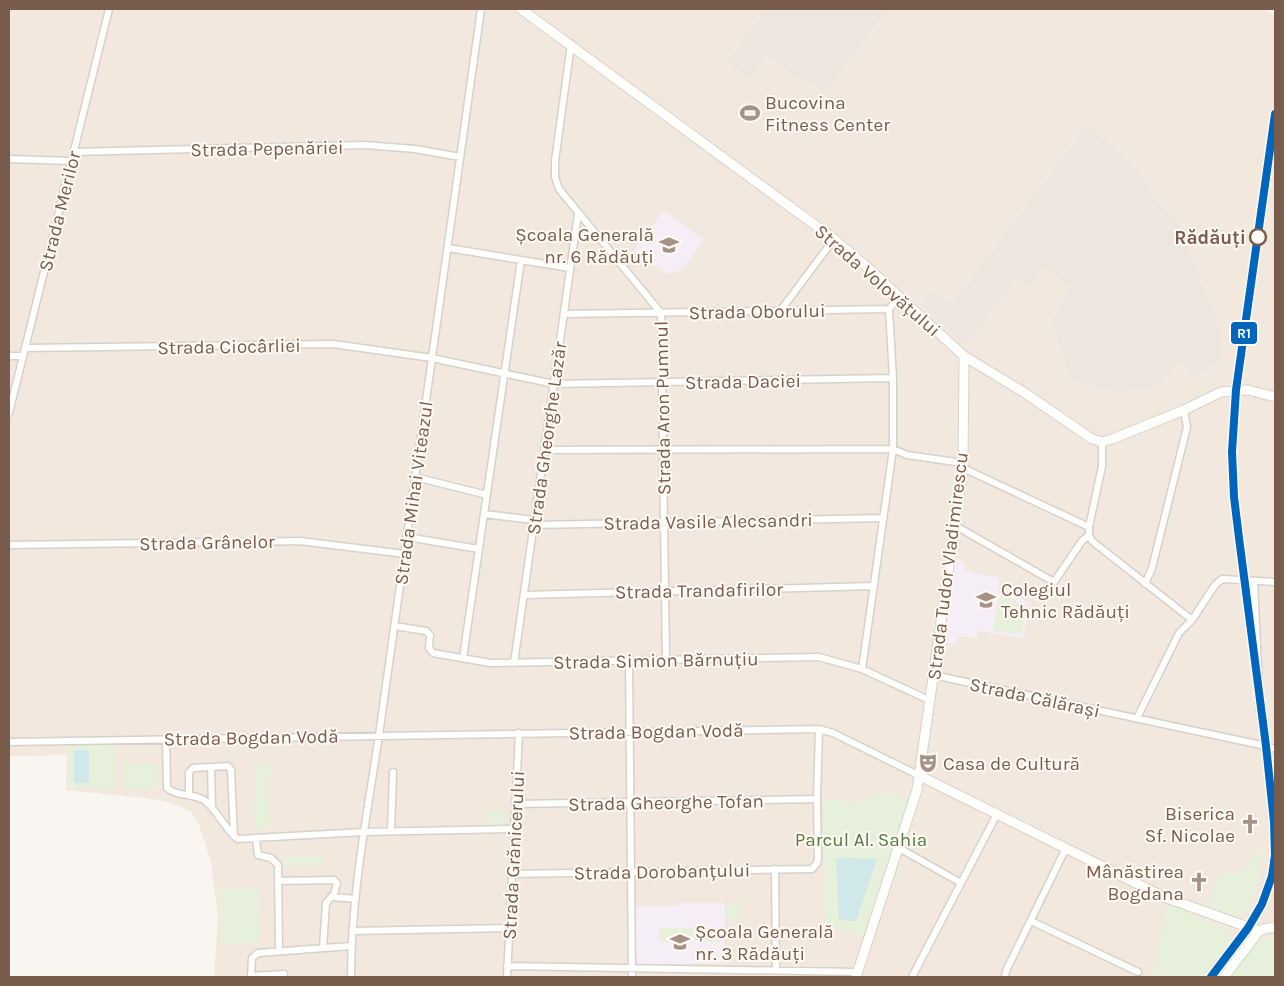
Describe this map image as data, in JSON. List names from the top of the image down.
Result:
{
  "streets": {
    "street": [
      "Strada Pepenăriei",
      "Strada Merilor",
      "Strada Volovățului",
      "Strada Oborului",
      "Strada Ciocârliei",
      "Strada Daciei",
      "Strada Aron Pumnul",
      "Strada Gheorghe Lazăr",
      "Strada Mihai Viteazul",
      "Strada Vasile Alecsandri",
      "Strada Grânelor",
      "Strada Tudor Vladimirescu",
      "Strada Trandafirilor",
      "Strada Simion Bărnuțiu",
      "Strada Călărași",
      "Strada Bogdan Vodă",
      "Strada Gheorghe Tofan",
      "Strada Grănicerului",
      "Strada Dorobanțului"
    ]
  },
  "crossings": [
    ["Strada Pepenăriei", "Strada Merilor"],
    ["Strada Pepenăriei", "Strada Mihai Viteazul"],
    ["Strada Merilor", "Strada Ciocârliei"],
    ["Strada Volovățului", "Strada Aron Pumnul"],
    ["Strada Volovățului", "Strada Tudor Vladimirescu"],
    ["Strada Oborului", "Strada Aron Pumnul"],
    ["Strada Oborului", "Strada Gheorghe Lazăr"],
    ["Strada Ciocârliei", "Strada Daciei"],
    ["Strada Ciocârliei", "Strada Mihai Viteazul"],
    ["Strada Daciei", "Strada Aron Pumnul"],
    ["Strada Daciei", "Strada Gheorghe Lazăr"],
    ["Strada Aron Pumnul", "Strada Gheorghe Lazăr"],
    ["Strada Aron Pumnul", "Strada Vasile Alecsandri"],
    ["Strada Aron Pumnul", "Strada Trandafirilor"],
    ["Strada Aron Pumnul", "Strada Simion Bărnuțiu"],
    ["Strada Gheorghe Lazăr", "Strada Vasile Alecsandri"],
    ["Strada Gheorghe Lazăr", "Strada Trandafirilor"],
    ["Strada Gheorghe Lazăr", "Strada Simion Bărnuțiu"],
    ["Strada Mihai Viteazul", "Strada Grânelor"],
    ["Strada Mihai Viteazul", "Strada Simion Bărnuțiu"],
    ["Strada Mihai Viteazul", "Strada Bogdan Vodă"],
    ["Strada Tudor Vladimirescu", "Strada Simion Bărnuțiu"],
    ["Strada Tudor Vladimirescu", "Strada Călărași"],
    ["Strada Tudor Vladimirescu", "Strada Bogdan Vodă"],
    ["Strada Bogdan Vodă", "Strada Grănicerului"],
    ["Strada Gheorghe Tofan", "Strada Grănicerului"],
    ["Strada Gheorghe Tofan", "Strada Dorobanțului"],
    ["Strada Grănicerului", "Strada Dorobanțului"]
  ],
  "parks": ["Parcul Al. Sahia"],
  "places": {
    "sports": ["Bucovina Fitness Center"],
    "other": ["Rădăuți"],
    "school or university": ["Școala Generală nr. 6 Rădăuți", "Colegiul Tehnic Rădăuți", "Școala Generală nr. 3 Rădăuți"],
    "theatre": ["Casa de Cultură"],
    "church": ["Biserica Sf. Nicolae", "Mânăstirea Bogdana"]
  },
  "lines": ["transit line R1"]
}
